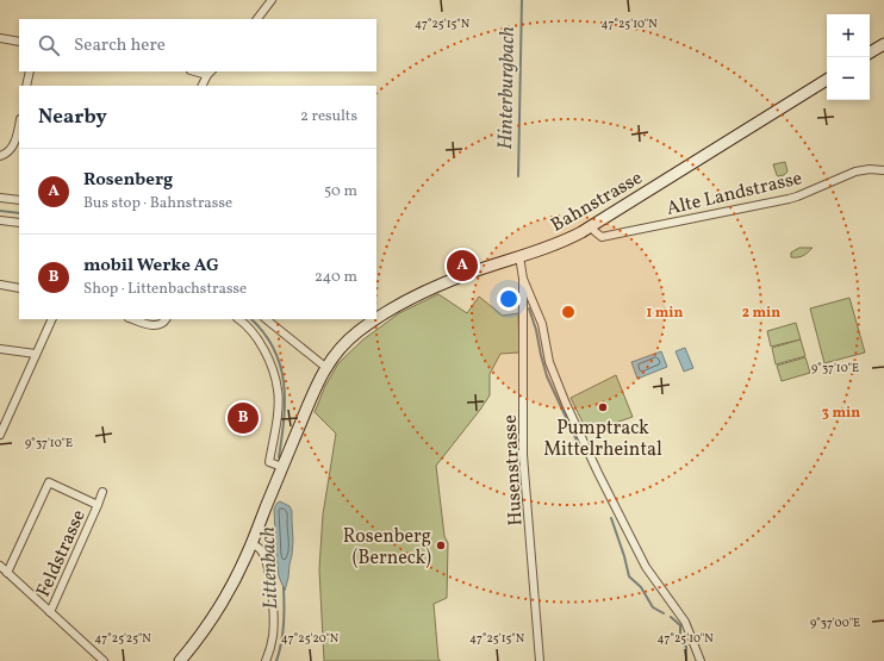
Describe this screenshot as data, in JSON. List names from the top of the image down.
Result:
{
  "streets": {
    "main road": ["Bahnstrasse"],
    "street": ["Alte Landstrasse", "Husenstrasse", "Feldstrasse"]
  },
  "crossings": [
    ["Alte Landstrasse", "Bahnstrasse"]
  ],
  "water": ["Hinterburgbach", "Littenbach"],
  "places": ["Pumptrack Mittelrheintal", "Rosenberg (Berneck)"],
  "page": {
    "map_buttons": ["+", "−"],
    "search": "Search here",
    "heading": ["Nearby", "2 results"],
    "list": [
      {
        "mark": "A",
        "name": "Rosenberg",
        "note": "Bus stop · Bahnstrasse",
        "value": "50 m"
      },
      {
        "mark": "B",
        "name": "mobil Werke AG",
        "note": "Shop · Littenbachstrasse",
        "value": "240 m"
      }
    ],
    "pins": ["A", "B"]
  },
  "coordinates": [
    "47°25'15\"N",
    "47°25'10\"N",
    "9°37'10\"E",
    "9°37'00\"E",
    "47°25'25\"N",
    "47°25'20\"N"
  ],
  "rings": ["1 min", "2 min", "3 min"]
}
